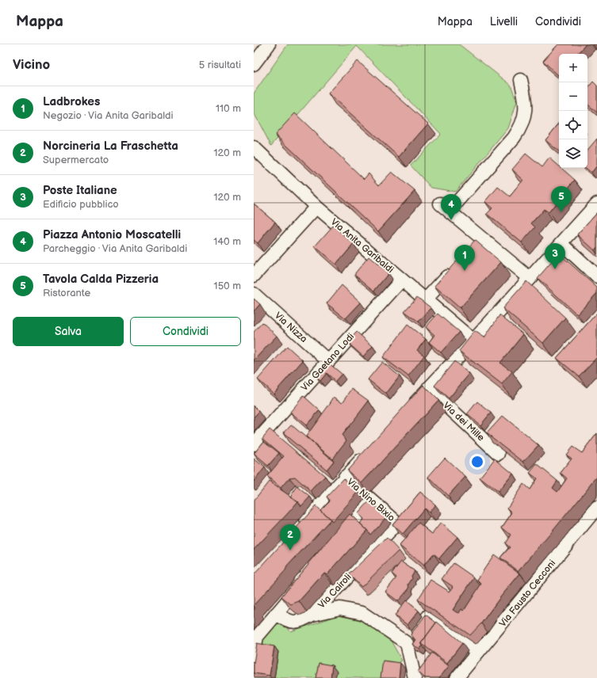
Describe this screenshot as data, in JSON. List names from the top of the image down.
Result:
{
  "streets": {
    "street": [
      "Via Anita Garibaldi",
      "Via Nizza",
      "Via Gaetano Lodi",
      "Via dei Mille",
      "Via Nino Bixio",
      "Via Cairoli",
      "Via Fausto Cecconi"
    ]
  },
  "crossings": [
    ["Via Anita Garibaldi", "Via Gaetano Lodi"],
    ["Via Nizza", "Via Gaetano Lodi"],
    ["Via Nino Bixio", "Via Cairoli"]
  ],
  "page": {
    "header": "Mappa",
    "nav": ["Mappa", "Livelli", "Condividi"],
    "heading": ["Vicino", "5 risultati"],
    "map_buttons": ["+", "−"],
    "list": [
      {
        "mark": "1",
        "name": "Ladbrokes",
        "note": "Negozio · Via Anita Garibaldi",
        "value": "110 m"
      },
      {
        "mark": "2",
        "name": "Norcineria La Fraschetta",
        "note": "Supermercato",
        "value": "120 m"
      },
      {
        "mark": "3",
        "name": "Poste Italiane",
        "note": "Edificio pubblico",
        "value": "120 m"
      },
      {
        "mark": "4",
        "name": "Piazza Antonio Moscatelli",
        "note": "Parcheggio · Via Anita Garibaldi",
        "value": "140 m"
      },
      {
        "mark": "5",
        "name": "Tavola Calda Pizzeria",
        "note": "Ristorante",
        "value": "150 m"
      }
    ],
    "pins": [
      "5",
      "4",
      "3",
      "1",
      "2"
    ],
    "buttons": ["Salva", "Condividi"]
  }
}
